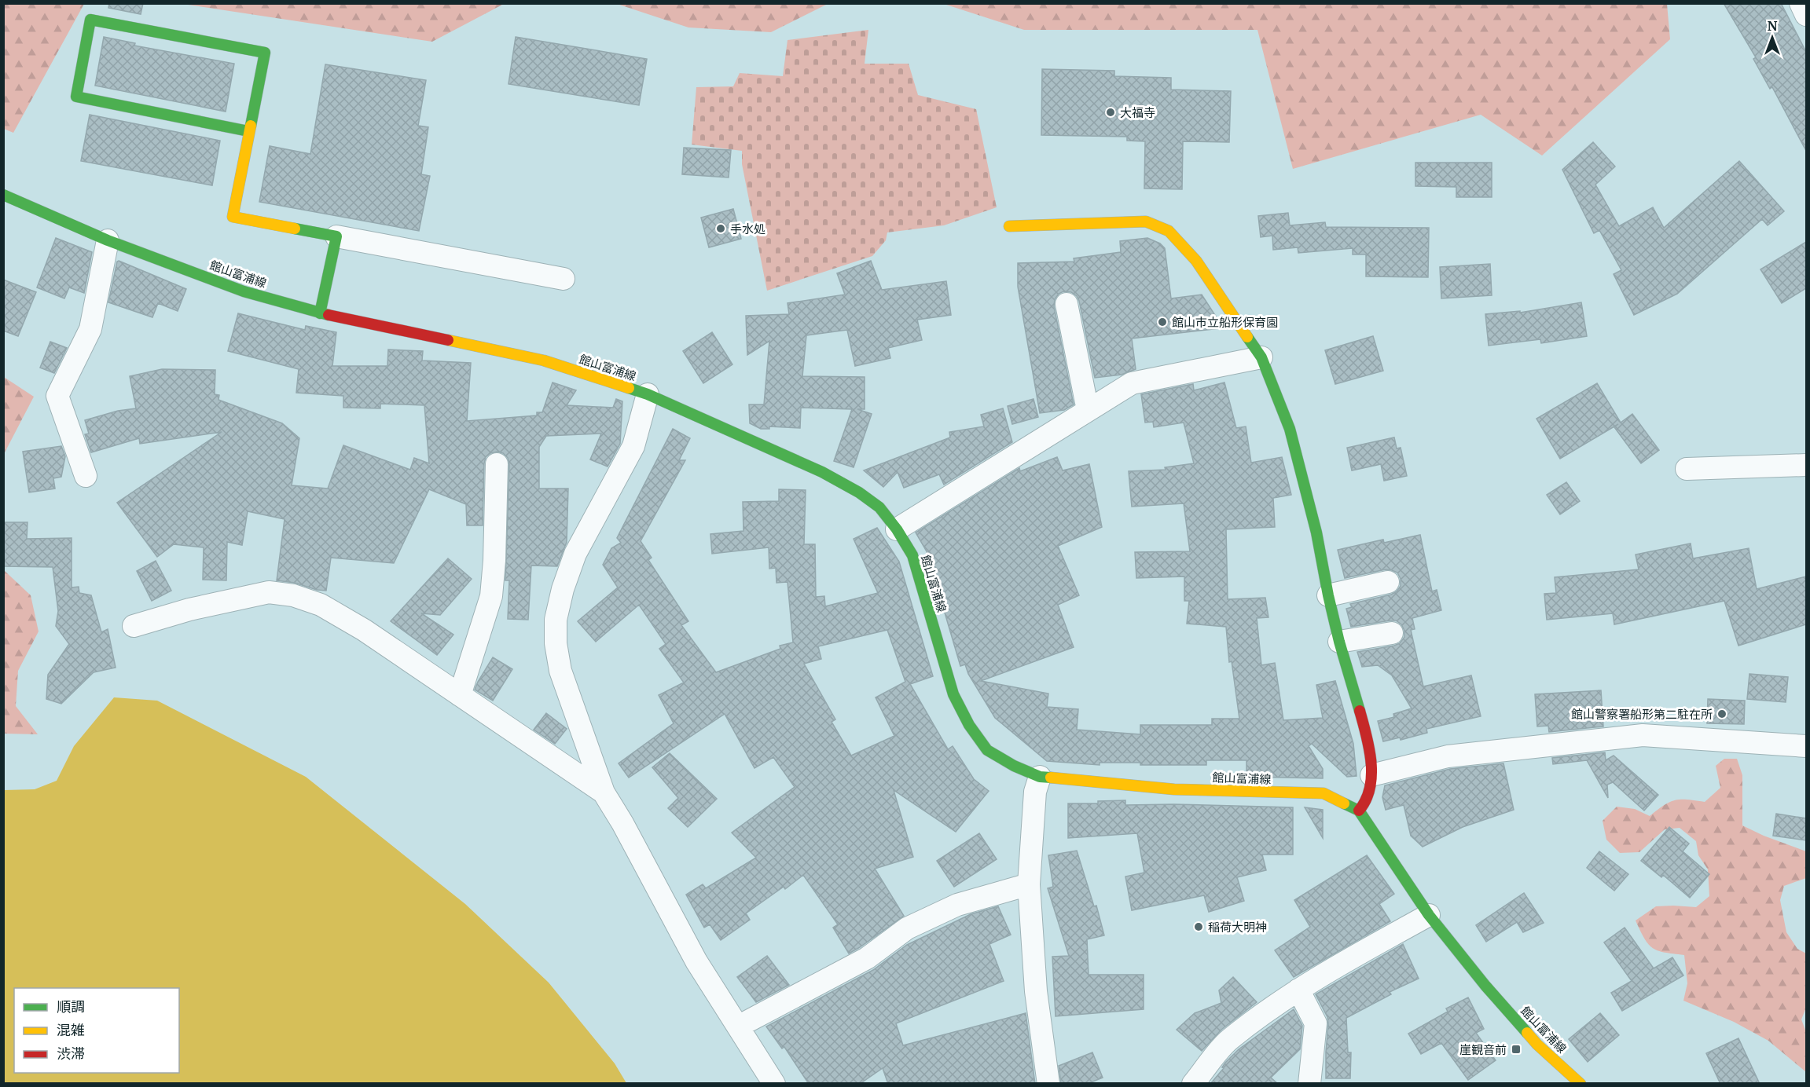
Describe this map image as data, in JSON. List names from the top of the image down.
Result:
{
  "streets": {
    "main road": ["館山富浦線"]
  },
  "places": {
    "other": [
      "大福寺",
      "手水処",
      "館山市立船形保育園",
      "館山警察署船形第二駐在所",
      "稲荷大明神"
    ],
    "transit": ["崖観音前"]
  },
  "legend": ["順調", "混雑", "渋滞"],
  "north": "top"
}
